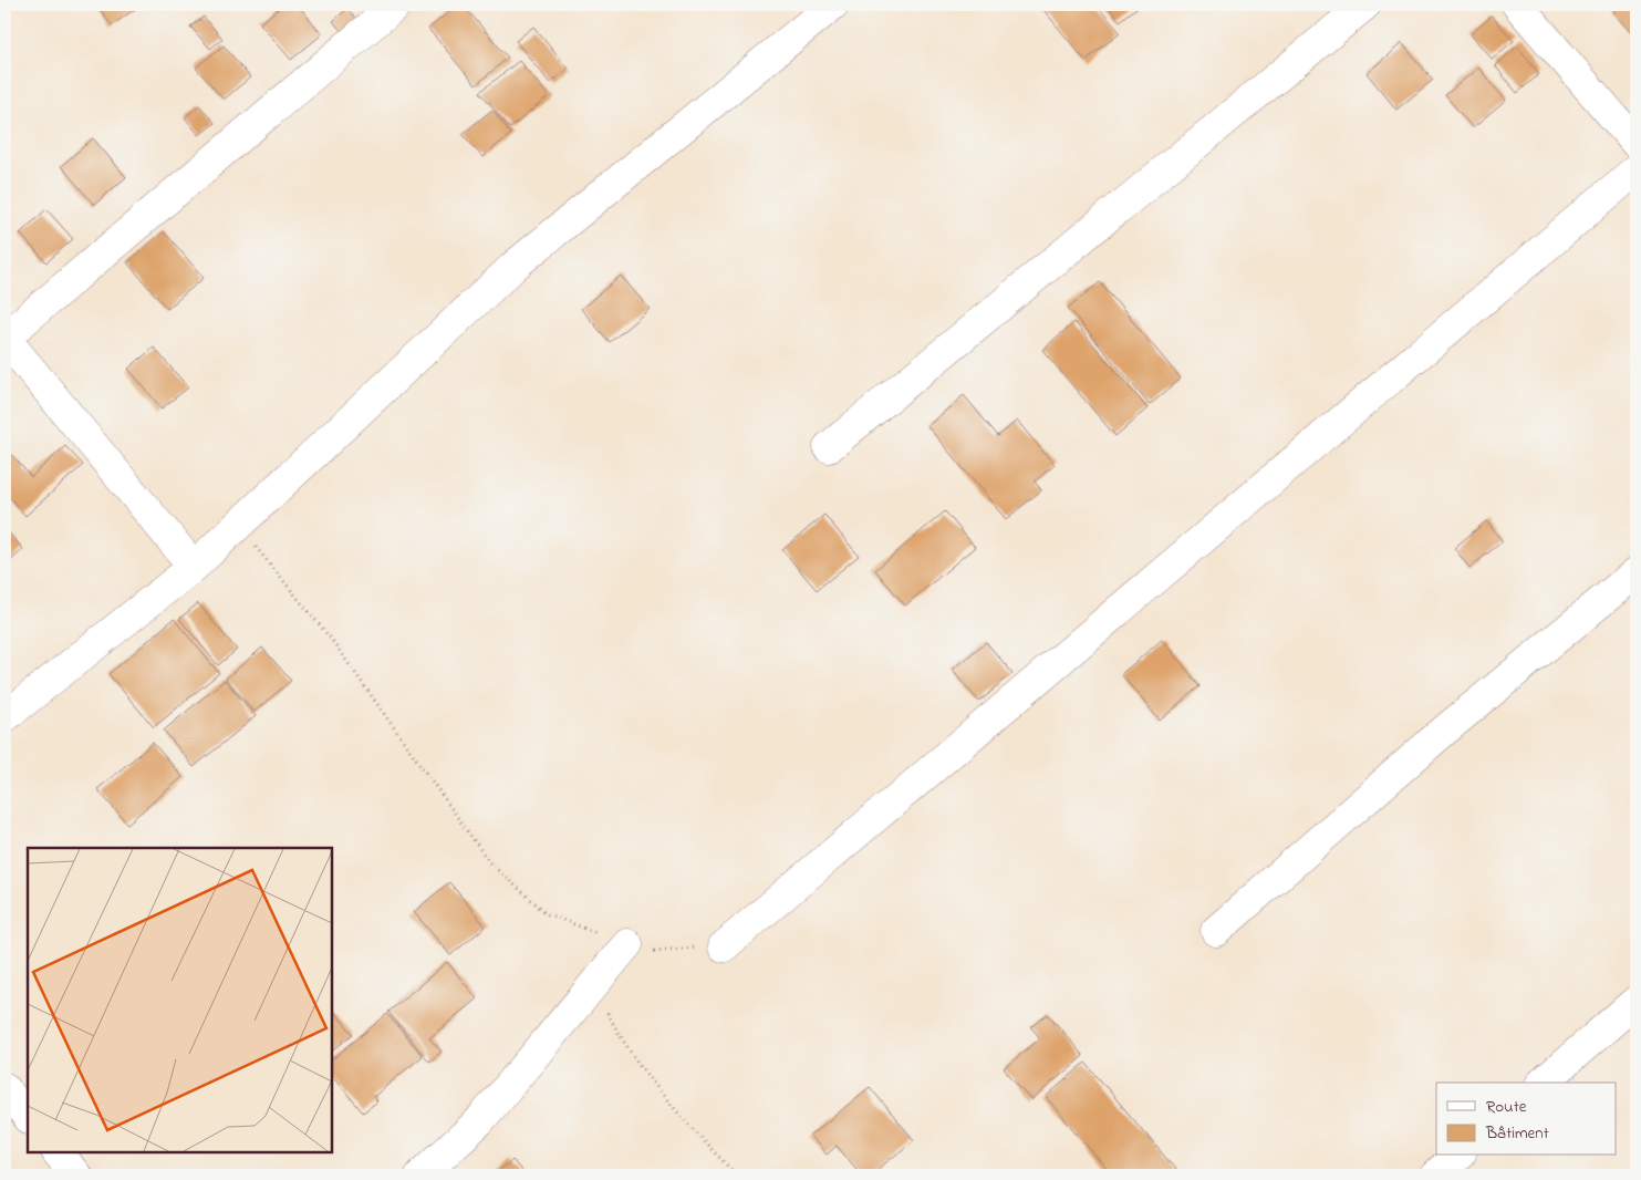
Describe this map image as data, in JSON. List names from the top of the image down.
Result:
{
  "legend": ["Route", "Bâtiment"]
}
